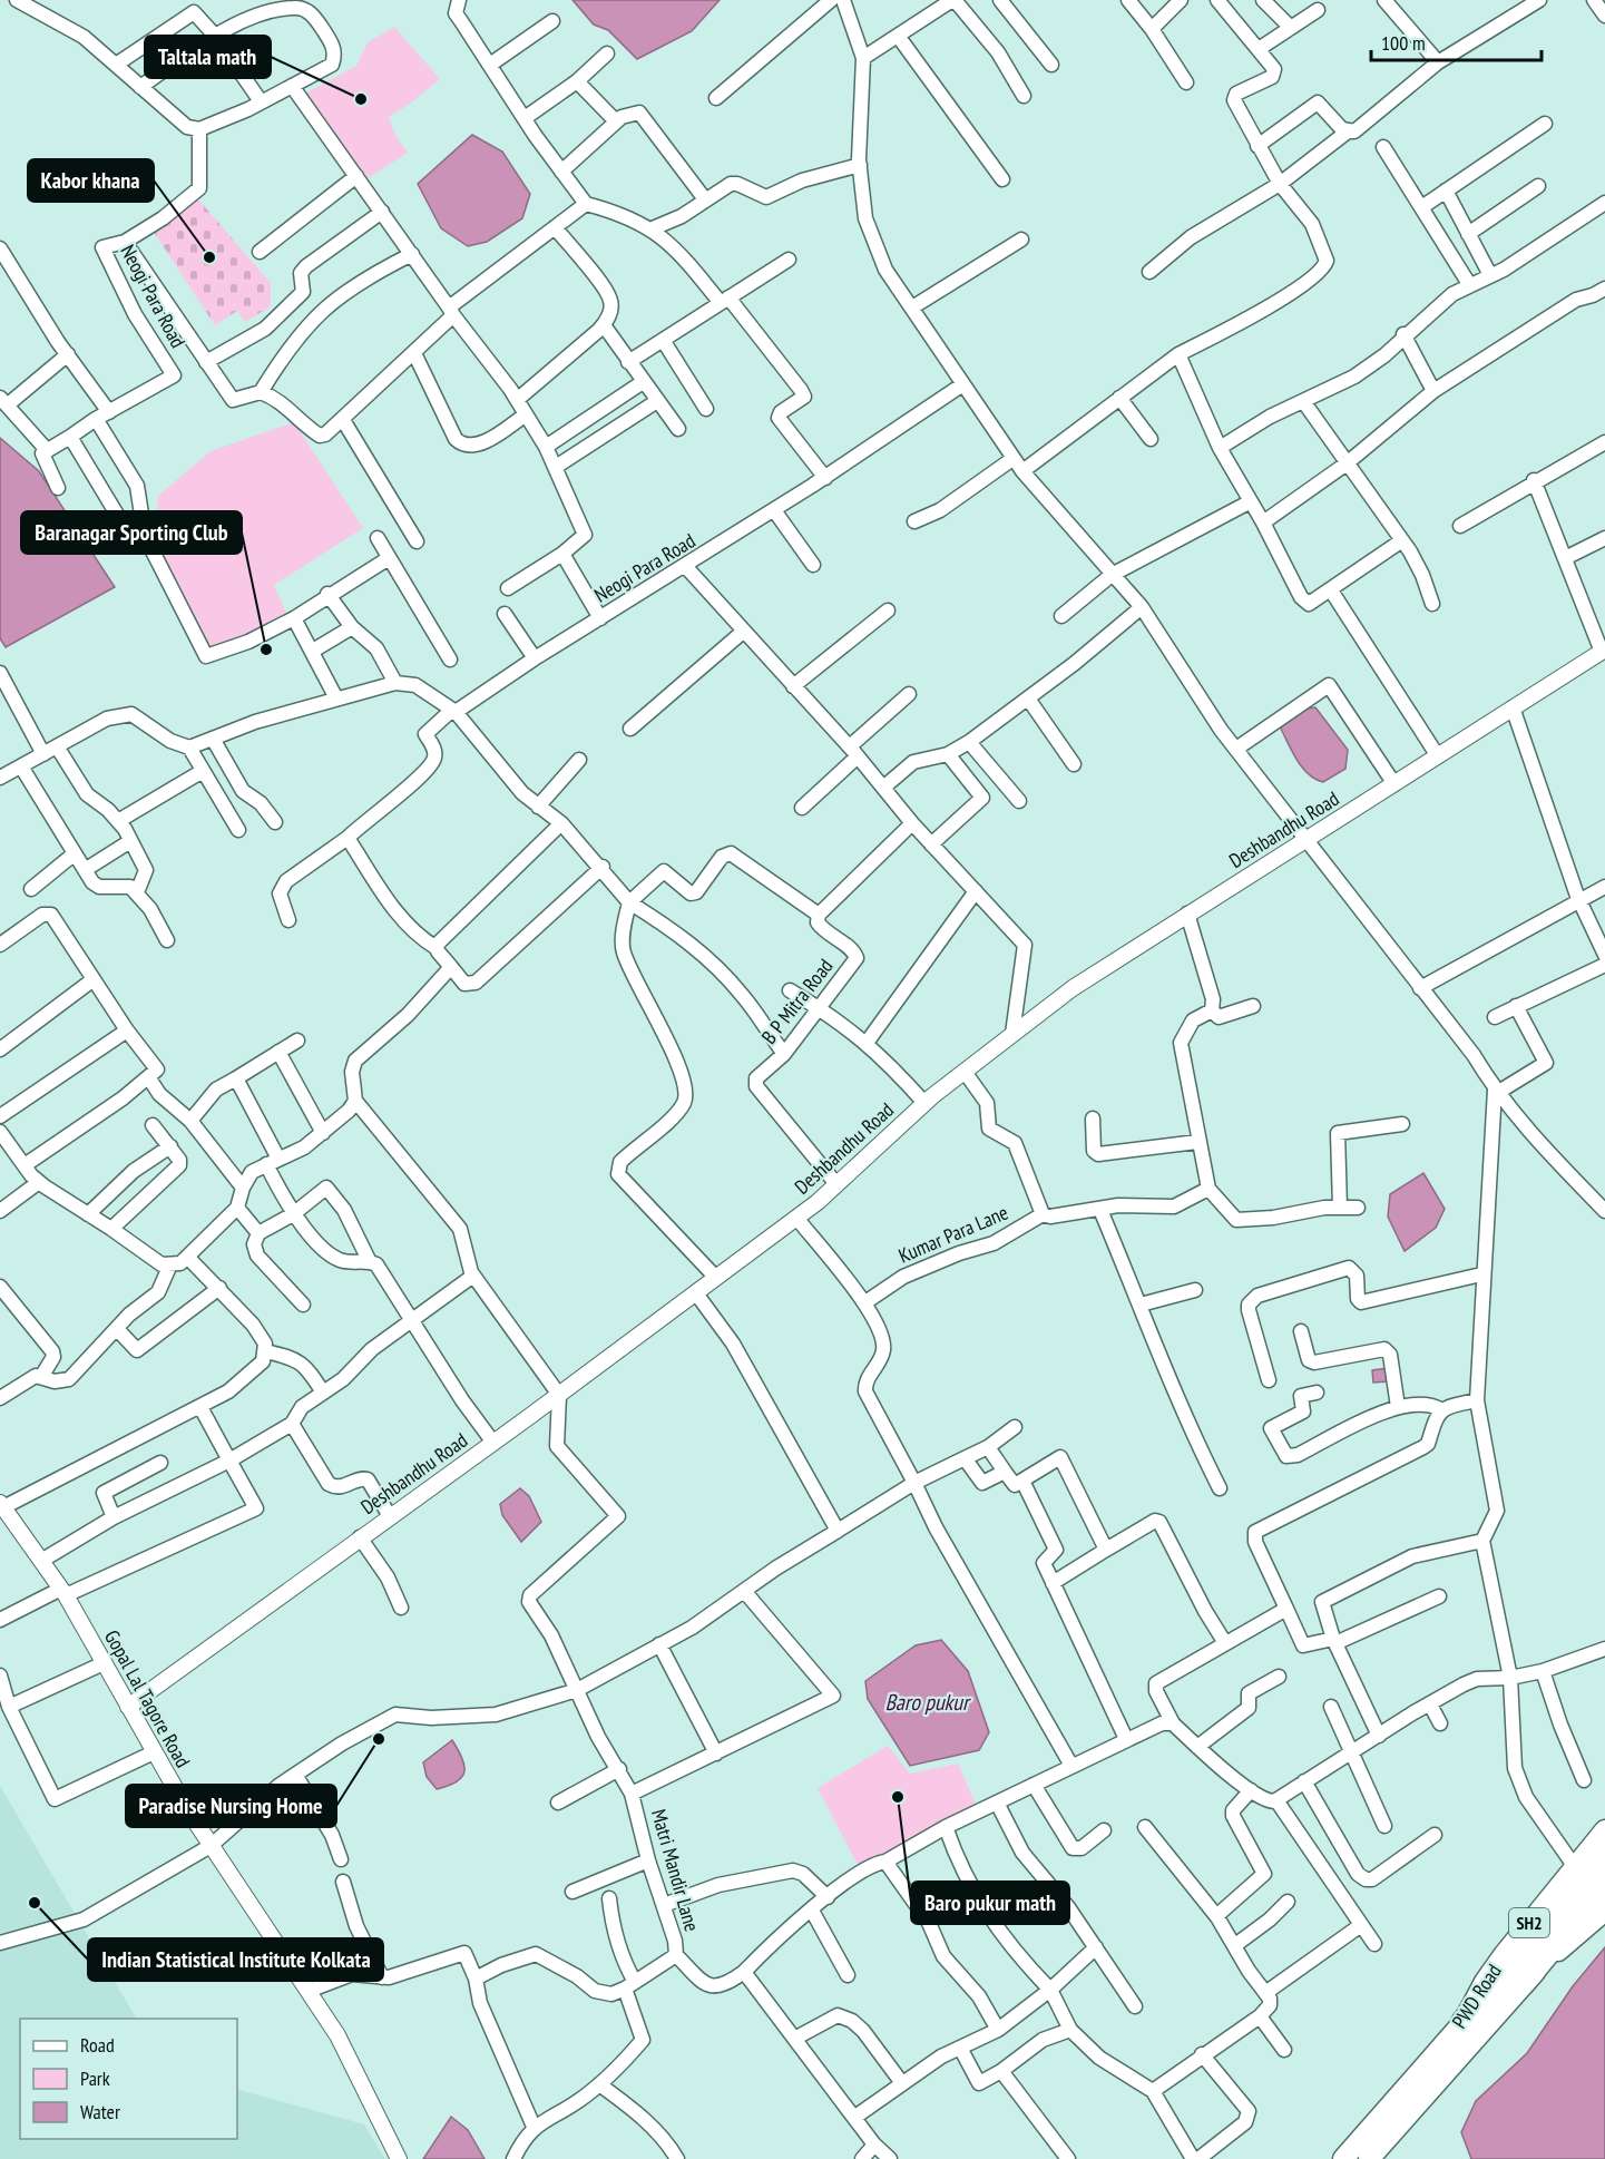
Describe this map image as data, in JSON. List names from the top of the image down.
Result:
{
  "streets": {
    "main road": ["SH2", "PWD Road"],
    "street": [
      "Neogi Para Road",
      "Deshbandhu Road",
      "B P Mitra Road",
      "Kumar Para Lane",
      "Gopal Lal Tagore Road",
      "Matri Mandir Lane"
    ]
  },
  "crossings": [
    ["Deshbandhu Road", "B P Mitra Road"],
    ["Deshbandhu Road", "Gopal Lal Tagore Road"],
    ["Deshbandhu Road", "Matri Mandir Lane"]
  ],
  "water": ["Baro pukur"],
  "places": [
    "Taltala math",
    "Kabor khana",
    "Baranagar Sporting Club",
    "Paradise Nursing Home",
    "Baro pukur math",
    "Indian Statistical Institute Kolkata"
  ],
  "legend": ["Road", "Park", "Water"],
  "scale_bar": "100 m"
}
